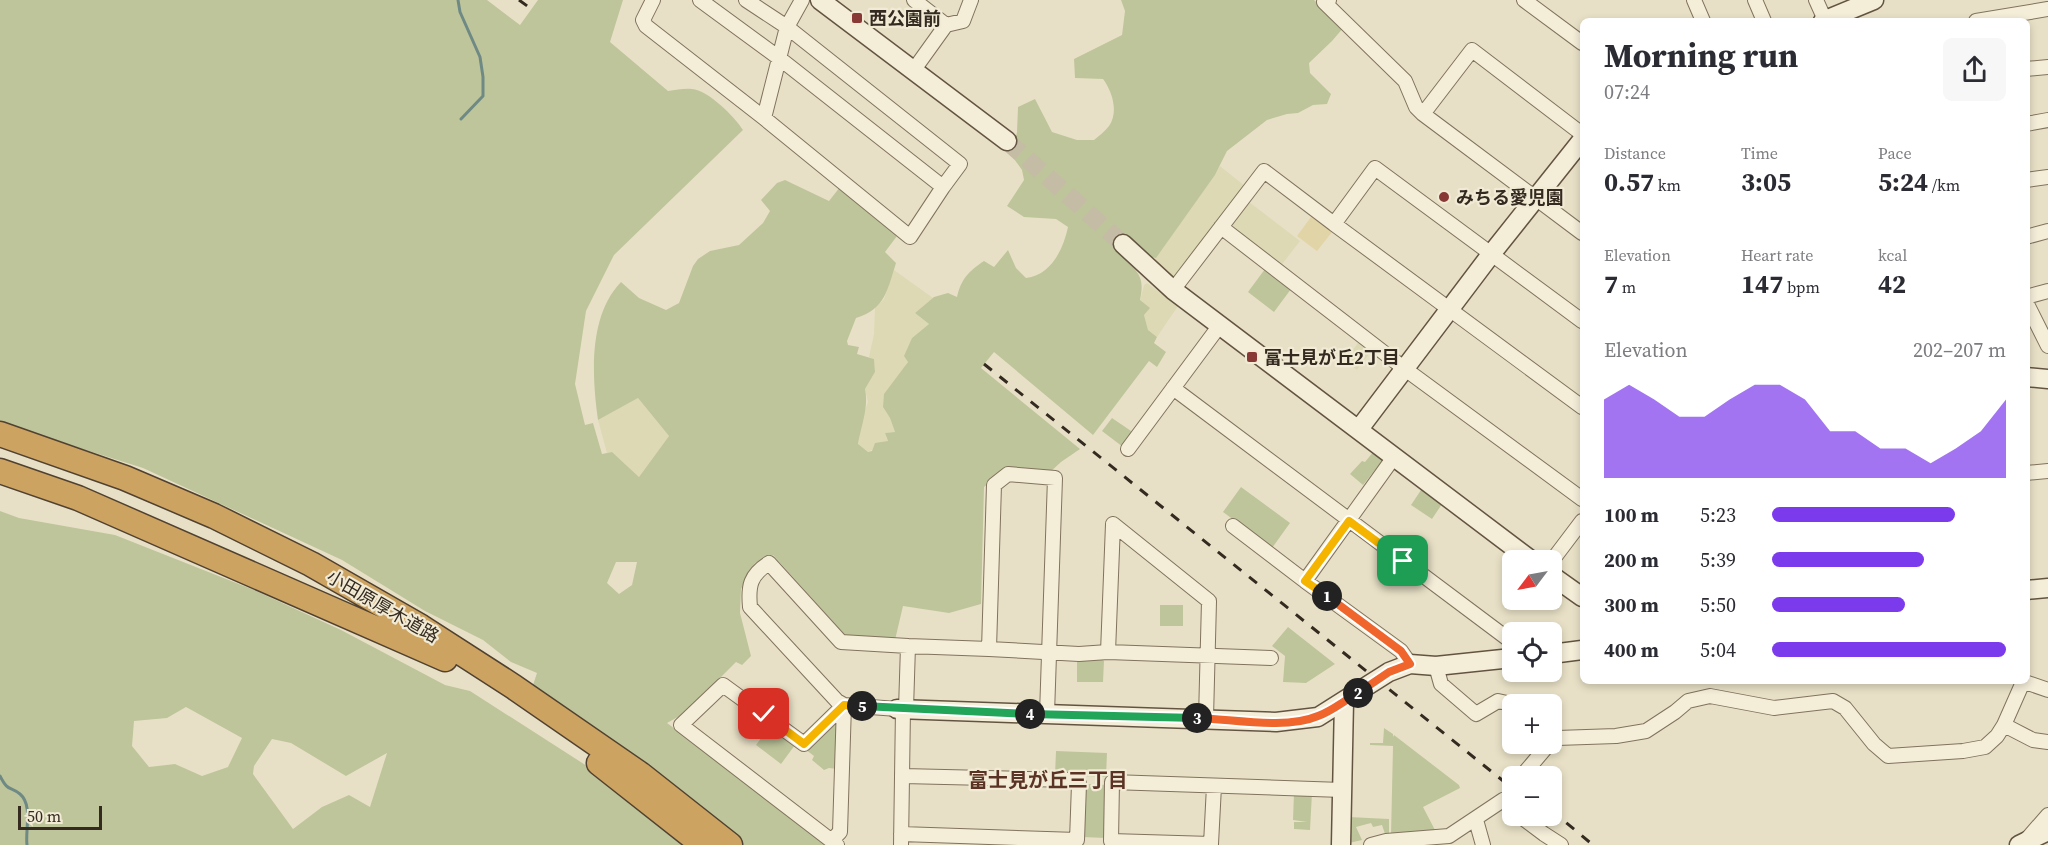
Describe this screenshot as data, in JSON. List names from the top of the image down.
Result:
{
  "streets": {
    "highway": ["小田原厚木道路"]
  },
  "districts": ["富士見が丘三丁目"],
  "places": {
    "transit": ["西公園前", "富士見が丘2丁目"],
    "other": ["みちる愛児園"]
  },
  "scale_bar": "50 m",
  "north": "bottom left",
  "page": {
    "heading": ["Morning run", "07:24"],
    "stats": [
      ["Distance", "0.57 km"],
      ["Time", "3:05"],
      ["Pace", "5:24 /km"],
      ["Elevation", "7 m"],
      ["Heart rate", "147 bpm"],
      ["kcal", "42"]
    ],
    "chart": ["Elevation", "202–207 m"],
    "list": [
      {
        "name": "100 m",
        "note": "5:23"
      },
      {
        "name": "200 m",
        "note": "5:39"
      },
      {
        "name": "300 m",
        "note": "5:50"
      },
      {
        "name": "400 m",
        "note": "5:04"
      }
    ],
    "map_buttons": ["+", "−"],
    "pins": [
      "1",
      "2",
      "5",
      "4",
      "3"
    ],
    "scale": "50 m"
  }
}
